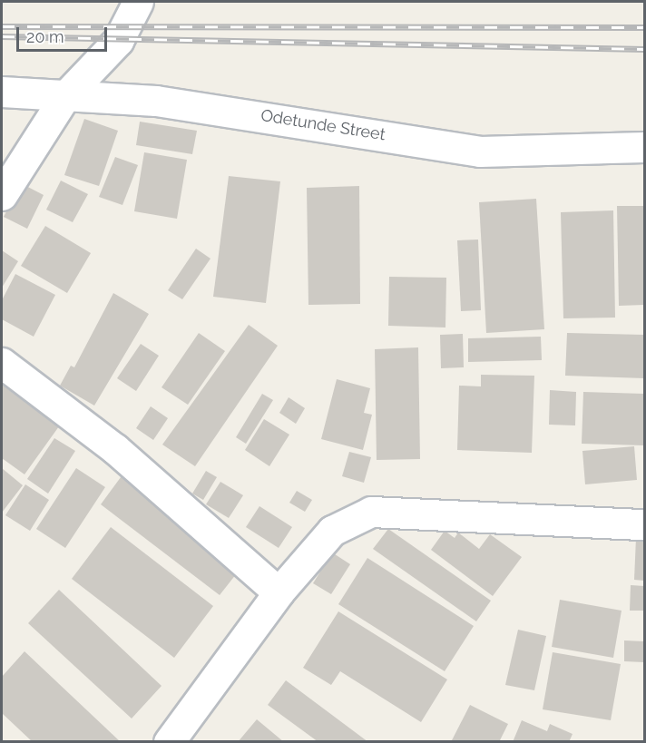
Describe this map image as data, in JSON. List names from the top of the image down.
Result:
{
  "streets": {
    "street": ["Odetunde Street"]
  },
  "scale_bar": "20 m"
}
